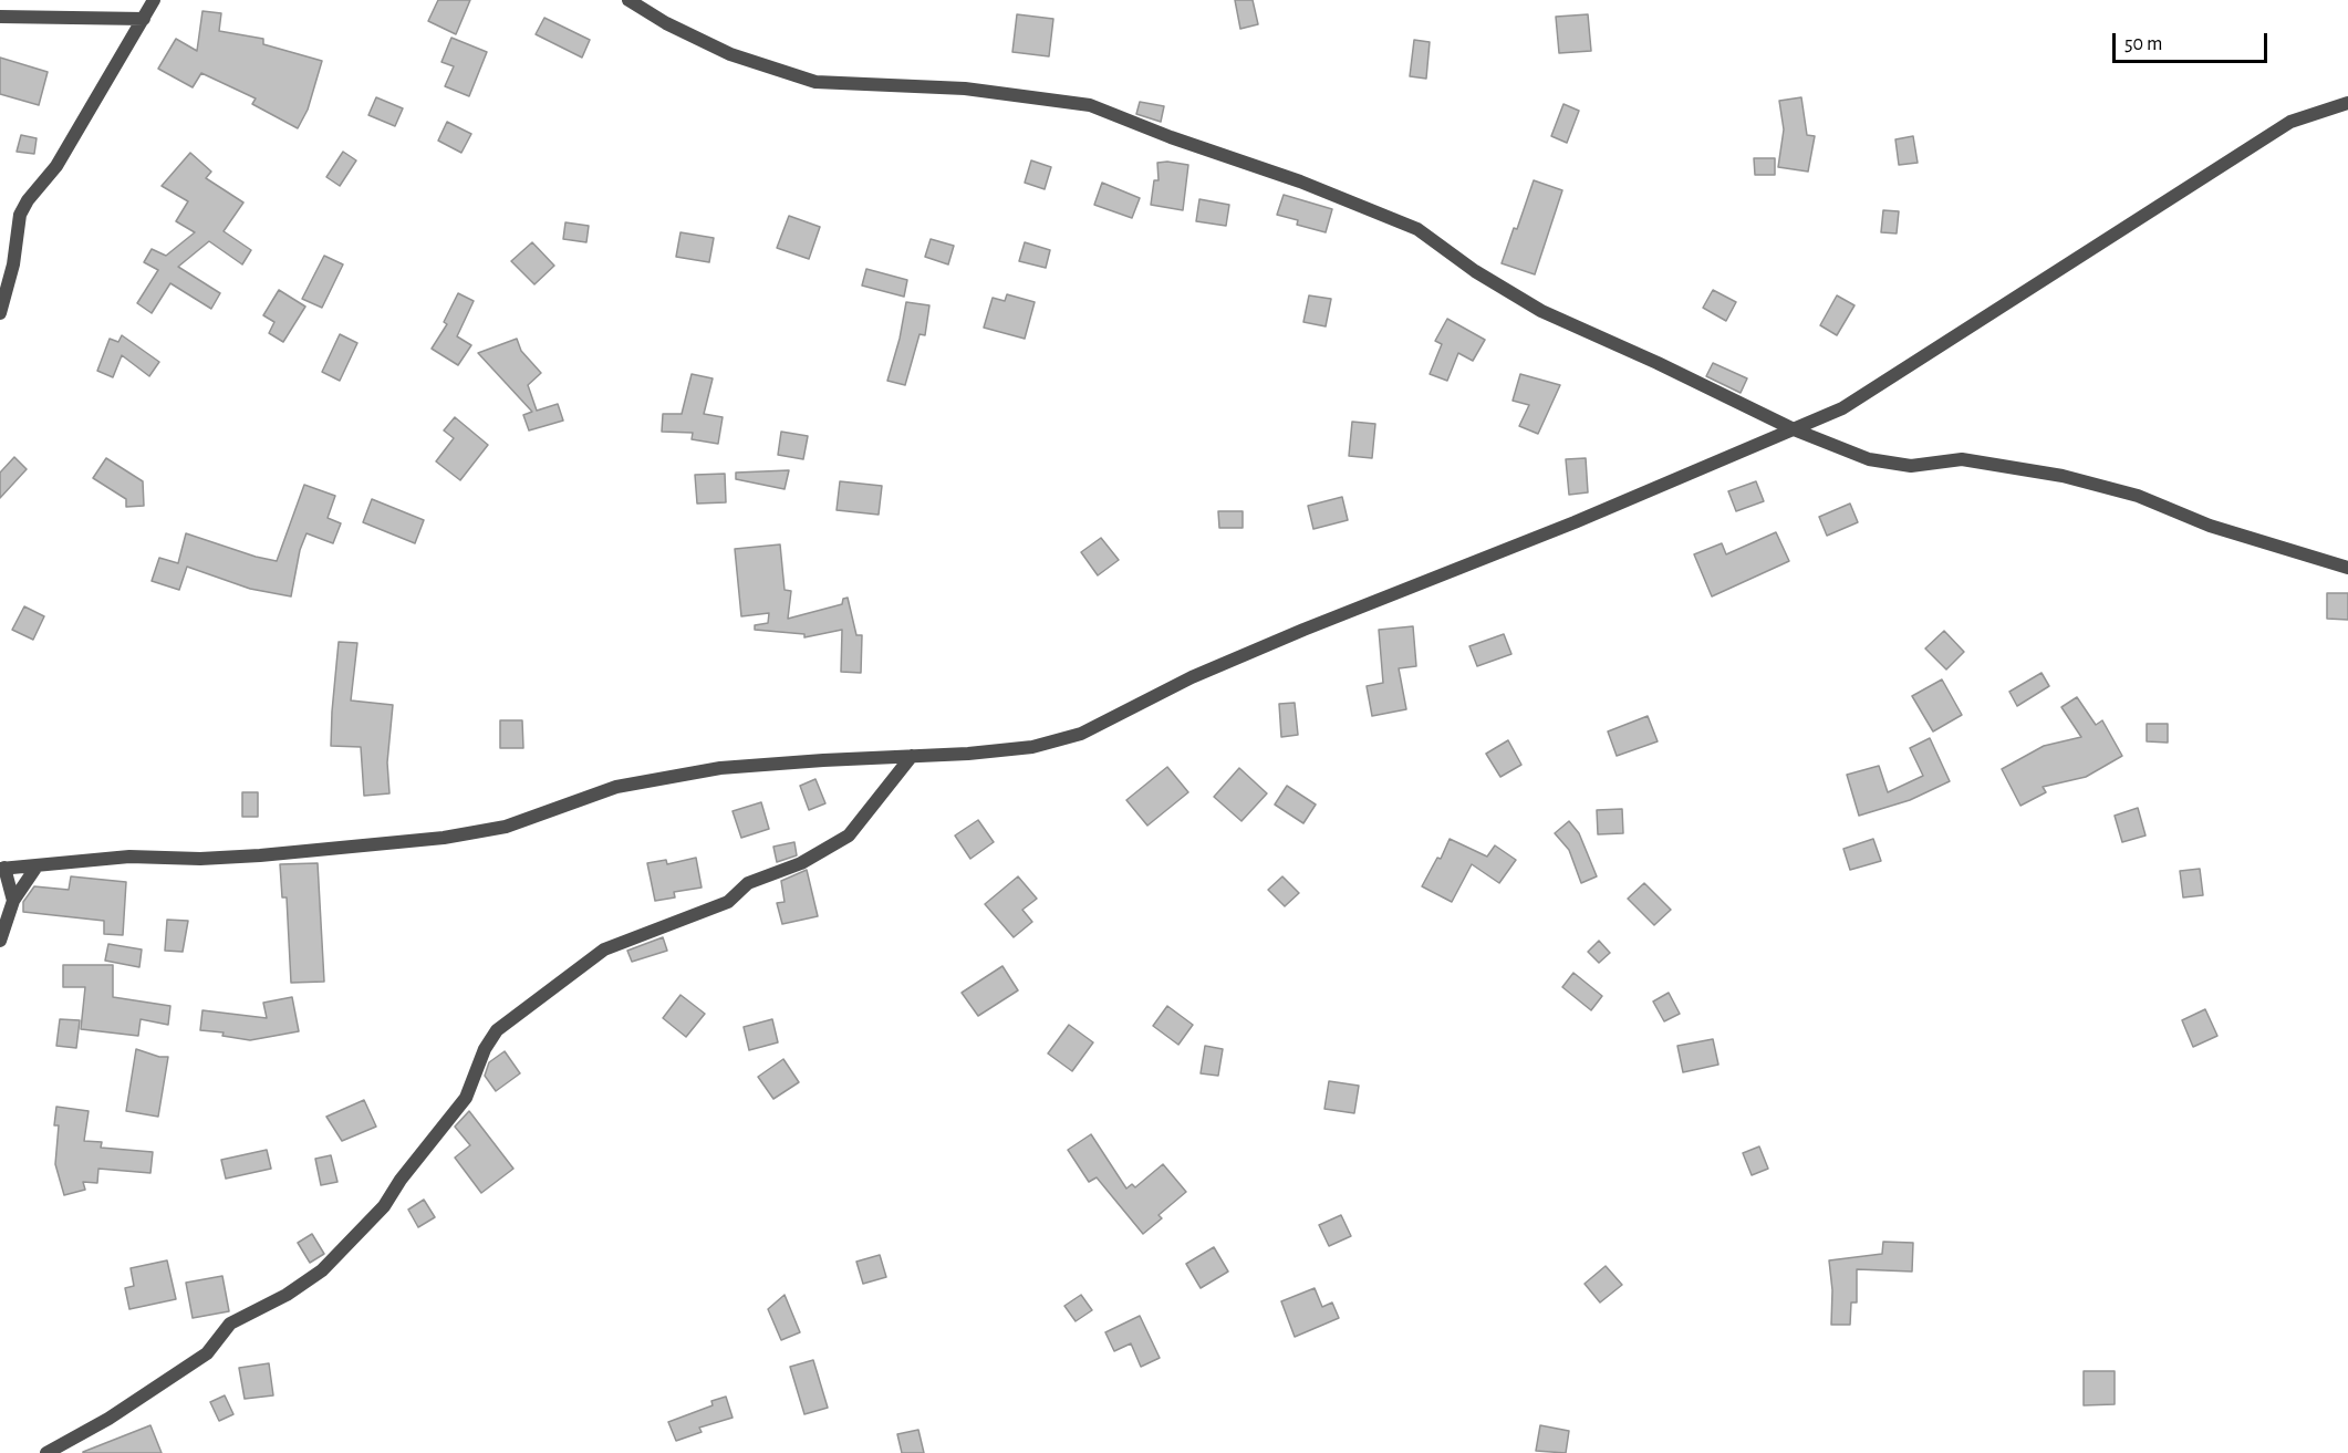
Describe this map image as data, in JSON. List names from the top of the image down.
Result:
{
  "scale_bar": "50 m"
}
